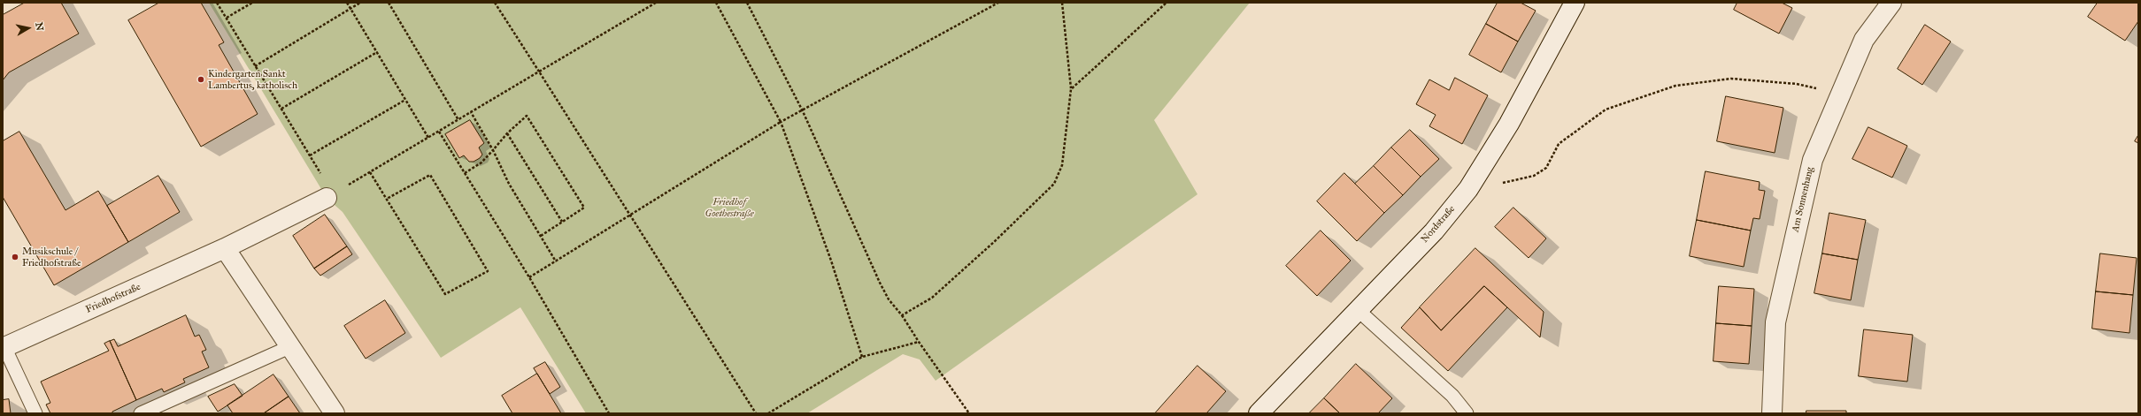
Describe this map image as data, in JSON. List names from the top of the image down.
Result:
{
  "streets": {
    "street": ["Am Sonnenhang", "Nordstraße", "Friedhofstraße"]
  },
  "parks": ["Friedhof Goethestraße"],
  "places": ["Kindergarten Sankt Lambertus, katholisch", "Musikschule / Friedhofstraße"],
  "north": "right"
}
